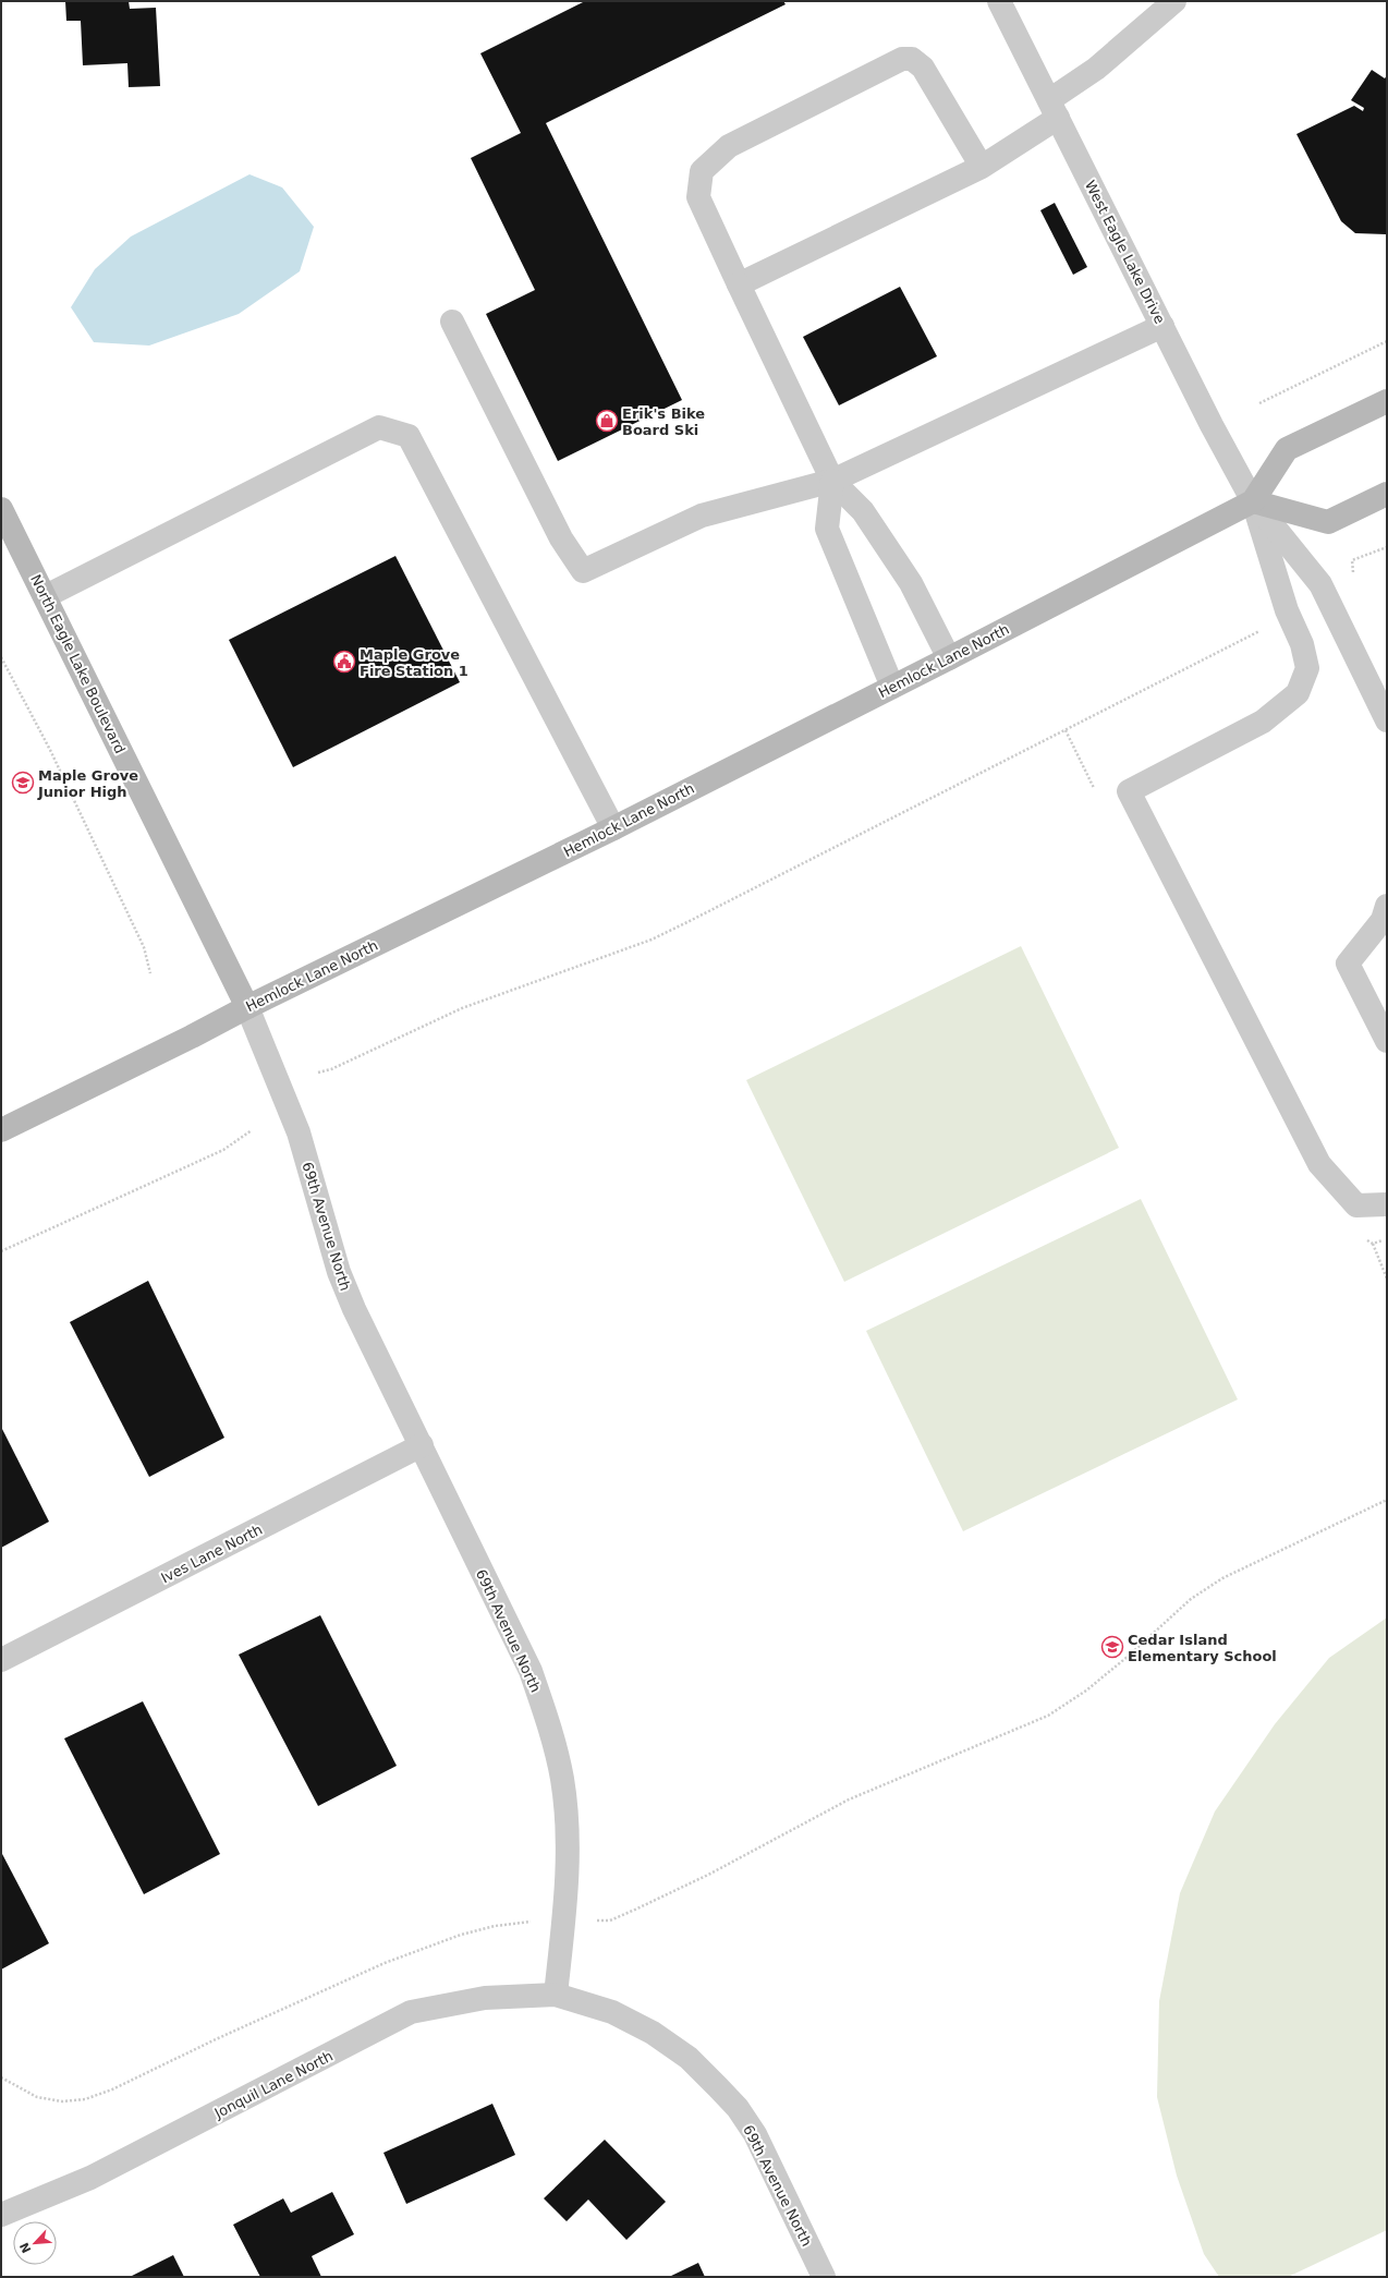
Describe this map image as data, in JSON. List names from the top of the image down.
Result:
{
  "streets": {
    "main road": ["Hemlock Lane North", "North Eagle Lake Boulevard"],
    "street": [
      "West Eagle Lake Drive",
      "69th Avenue North",
      "Ives Lane North",
      "Jonquil Lane North"
    ]
  },
  "crossings": [
    ["West Eagle Lake Drive", "Hemlock Lane North"],
    ["Hemlock Lane North", "North Eagle Lake Boulevard"],
    ["Hemlock Lane North", "69th Avenue North"],
    ["North Eagle Lake Boulevard", "69th Avenue North"],
    ["69th Avenue North", "Ives Lane North"],
    ["69th Avenue North", "Jonquil Lane North"]
  ],
  "places": {
    "shop": ["Erik's Bike Board Ski"],
    "public building": ["Maple Grove Fire Station 1"],
    "school or university": ["Maple Grove Junior High", "Cedar Island Elementary School"]
  },
  "north": "bottom left"
}
